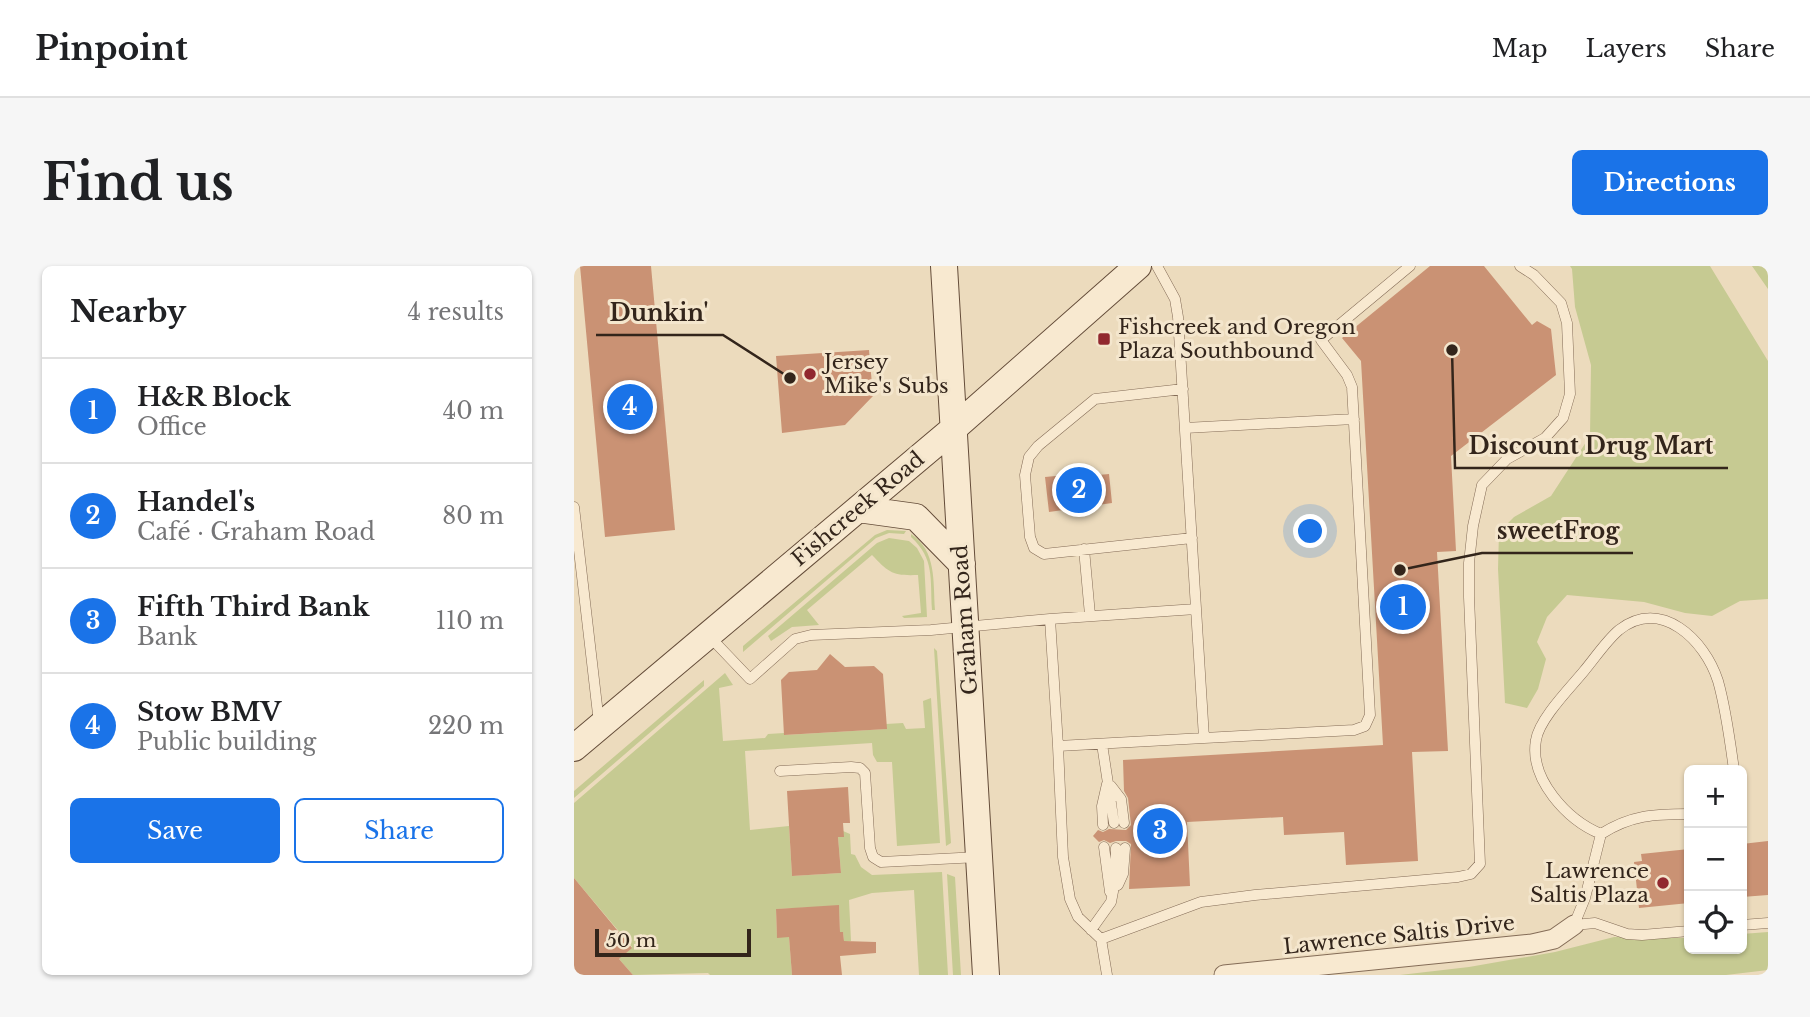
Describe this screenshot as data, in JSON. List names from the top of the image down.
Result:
{
  "streets": {
    "main road": ["Fishcreek Road", "Graham Road"],
    "street": ["Lawrence Saltis Drive"]
  },
  "crossings": [
    ["Fishcreek Road", "Graham Road"]
  ],
  "places": {
    "transit": ["Fishcreek and Oregon Plaza Southbound"],
    "other": [
      "Discount Drug Mart",
      "Jersey Mike's Subs",
      "Dunkin'",
      "sweetFrog",
      "Lawrence Saltis Plaza"
    ]
  },
  "scale_bar": "50 m",
  "page": {
    "header": "Pinpoint",
    "nav": ["Map", "Layers", "Share"],
    "buttons": [
      "Directions",
      ["Save", "Share"]
    ],
    "title": "Find us",
    "heading": ["Nearby", "4 results"],
    "list": [
      {
        "mark": "1",
        "name": "H&R Block",
        "note": "Office",
        "value": "40 m"
      },
      {
        "mark": "2",
        "name": "Handel's",
        "note": "Café · Graham Road",
        "value": "80 m"
      },
      {
        "mark": "3",
        "name": "Fifth Third Bank",
        "note": "Bank",
        "value": "110 m"
      },
      {
        "mark": "4",
        "name": "Stow BMV",
        "note": "Public building",
        "value": "220 m"
      }
    ],
    "pins": [
      "4",
      "2",
      "1",
      "3"
    ],
    "map_buttons": ["+", "−"],
    "scale": "50 m"
  }
}
